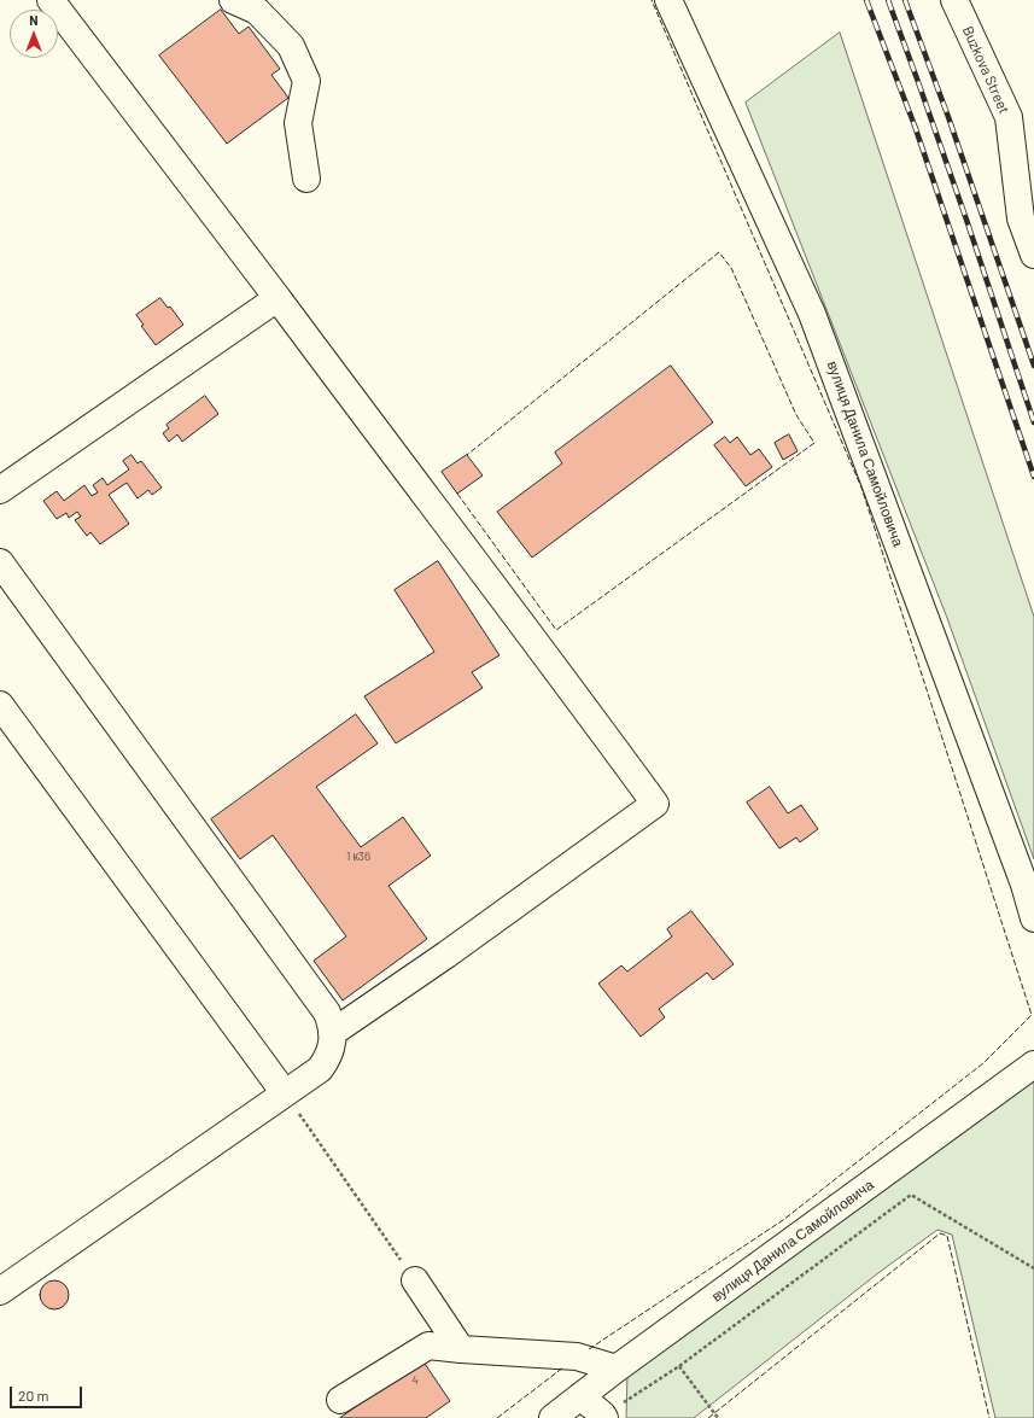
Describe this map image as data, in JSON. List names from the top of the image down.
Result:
{
  "streets": {
    "street": ["Buzkova Street", "вулиця Данила Самойловича"]
  },
  "house_numbers": ["1 к36", "4"],
  "scale_bar": "20 m",
  "north": "top"
}
